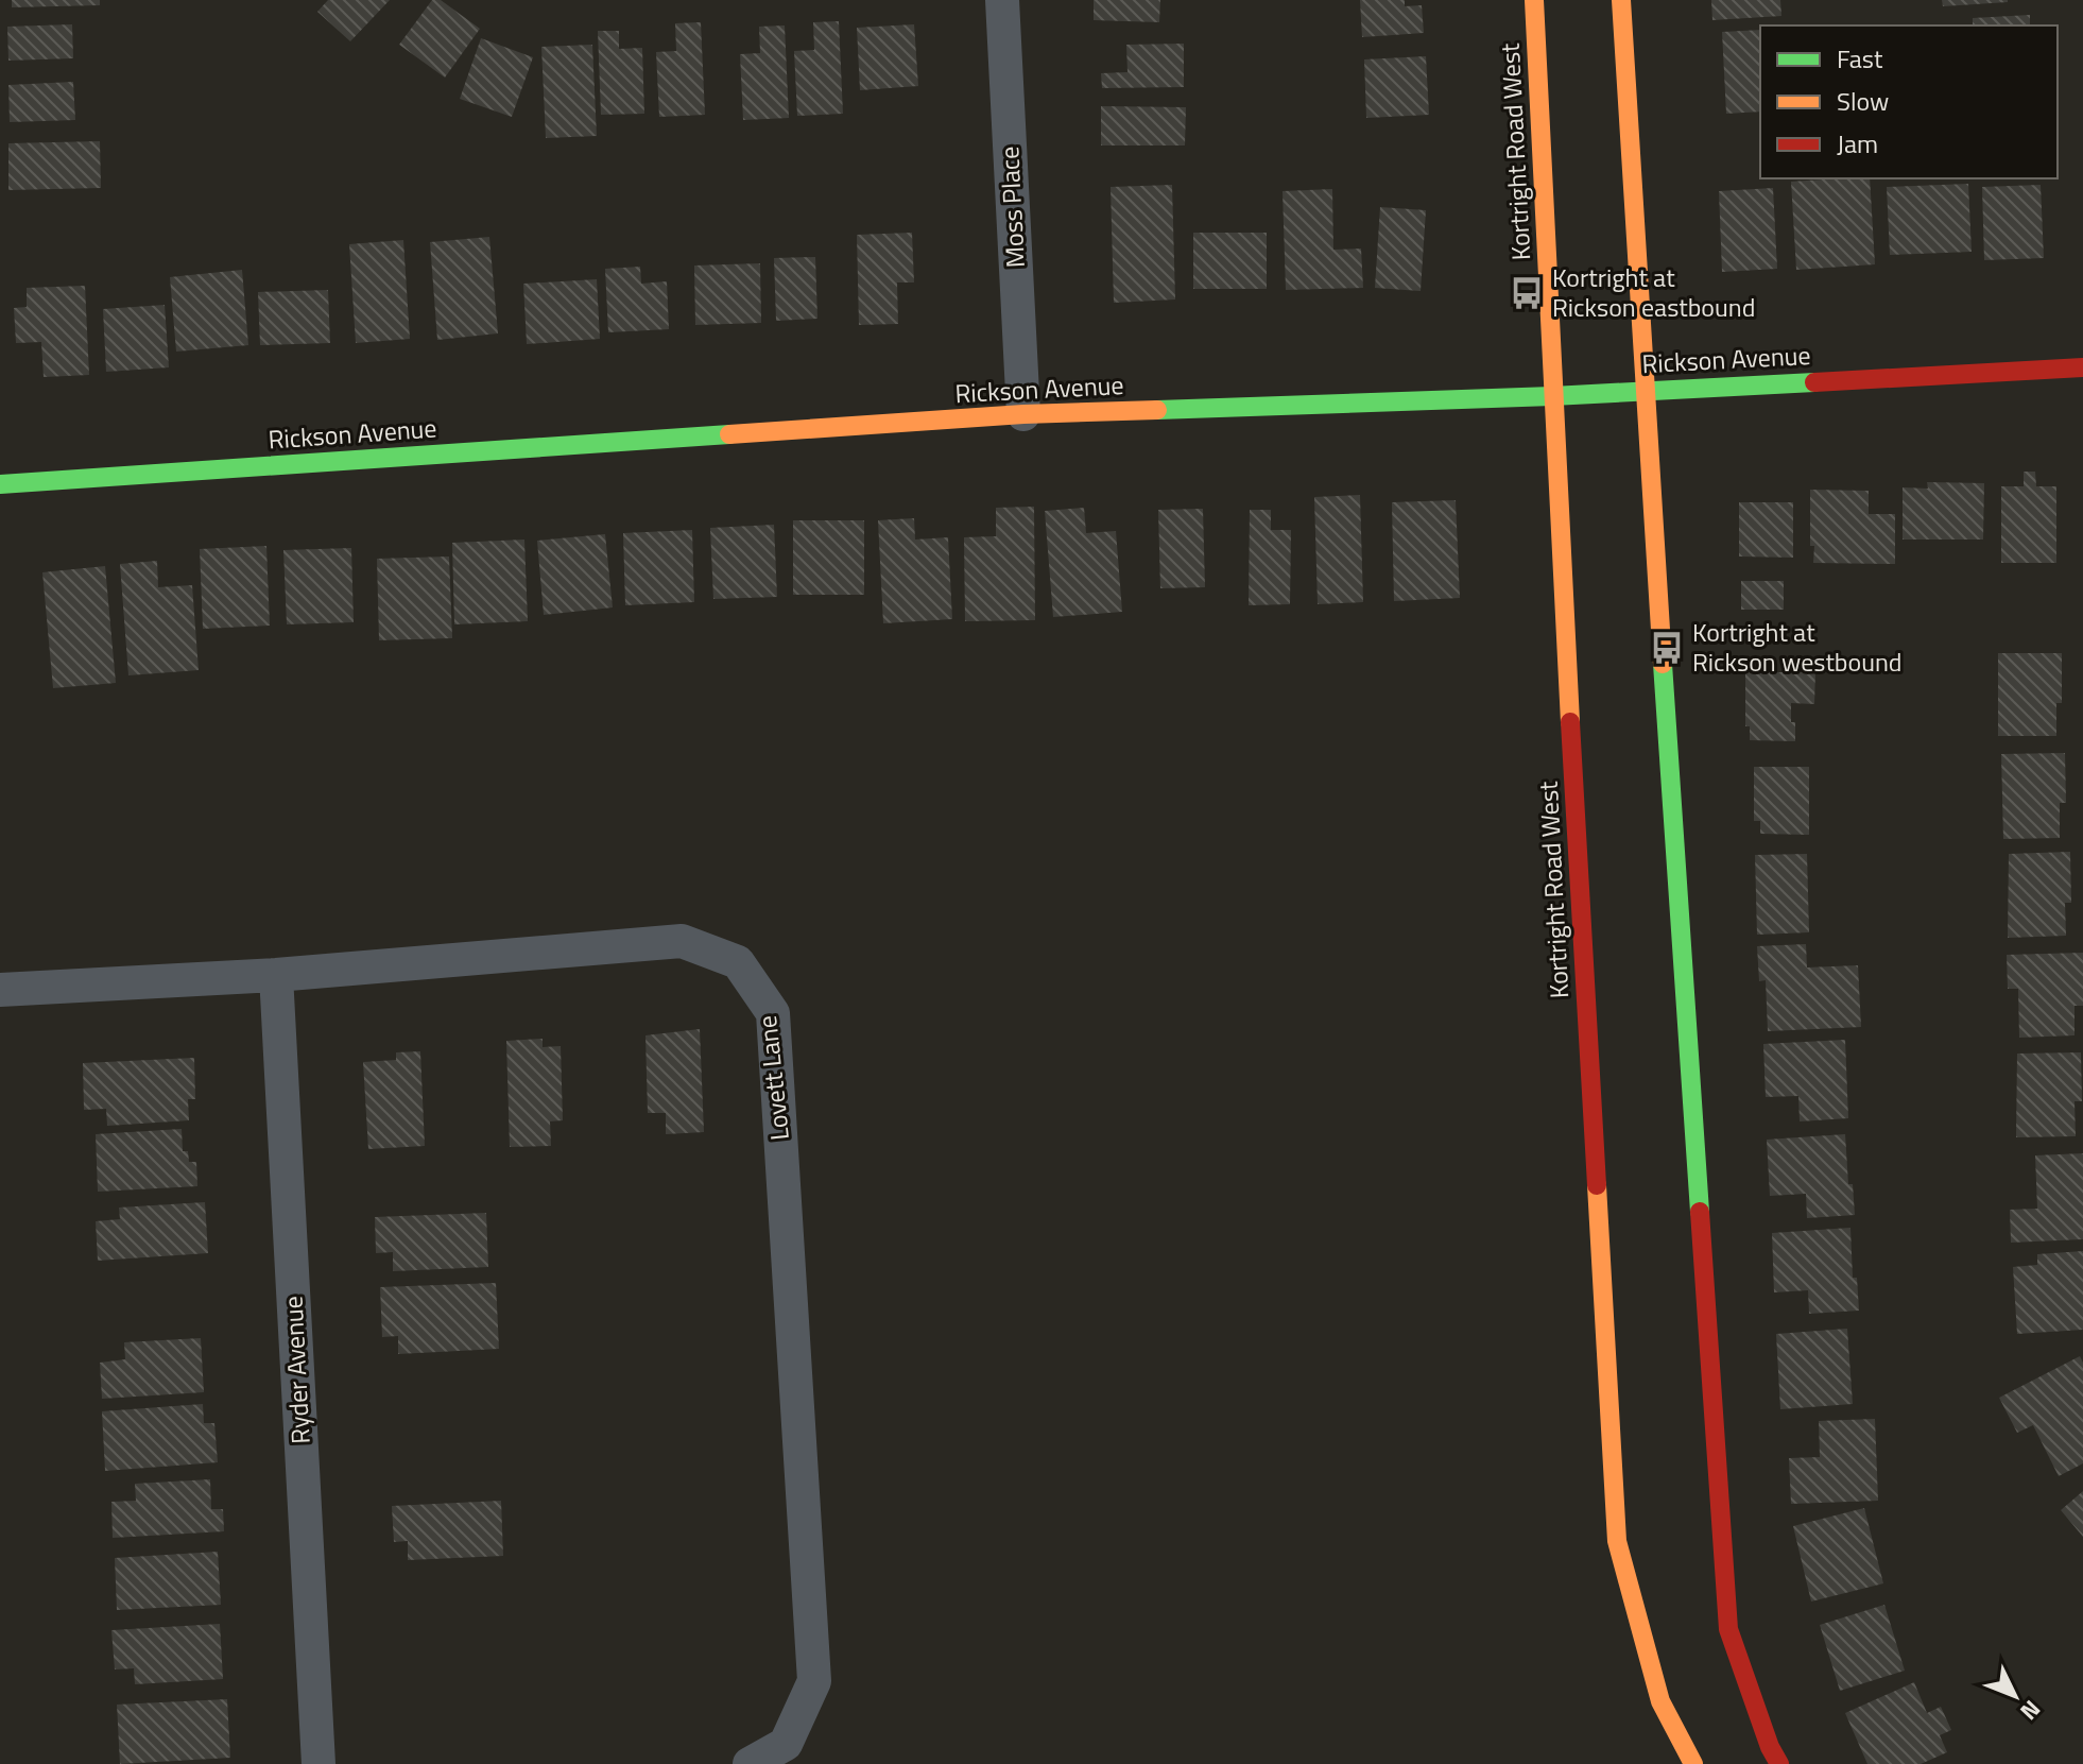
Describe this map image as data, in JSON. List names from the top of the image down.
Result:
{
  "streets": {
    "street": [
      "Kortright Road West",
      "Moss Place",
      "Rickson Avenue",
      "Lovett Lane",
      "Ryder Avenue"
    ]
  },
  "crossings": [
    ["Kortright Road West", "Rickson Avenue"],
    ["Moss Place", "Rickson Avenue"],
    ["Lovett Lane", "Ryder Avenue"]
  ],
  "places": {
    "bus stop": ["Kortright at Rickson eastbound", "Kortright at Rickson westbound"]
  },
  "legend": ["Fast", "Slow", "Jam"],
  "north": "bottom right"
}
